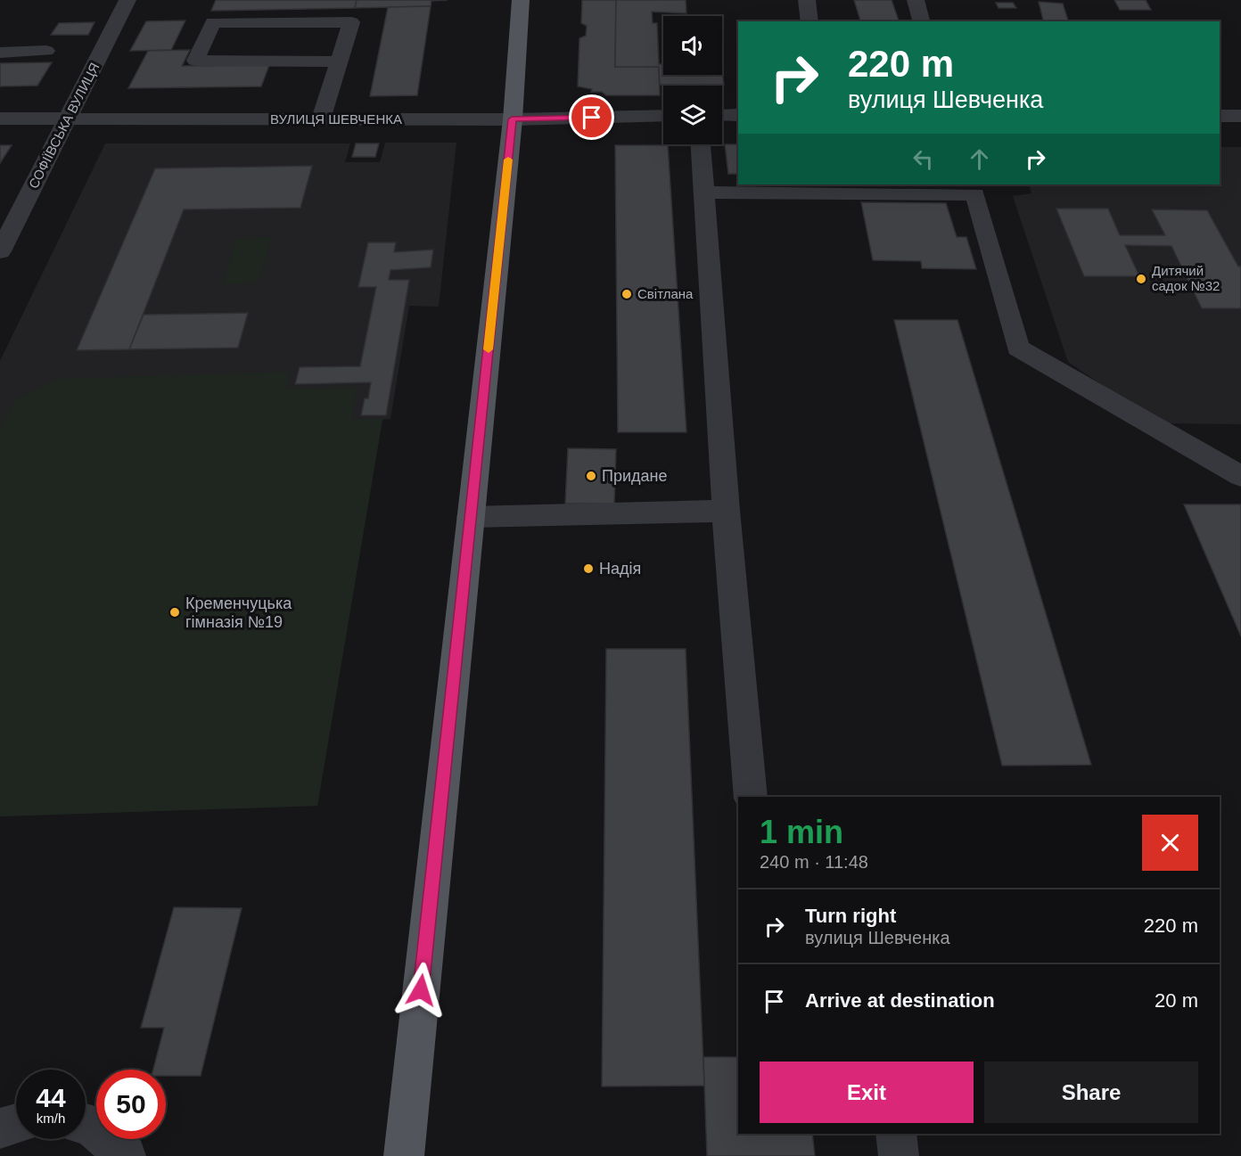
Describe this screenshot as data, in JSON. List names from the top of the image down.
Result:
{
  "streets": {
    "street": ["ВУЛИЦЯ ШЕВЧЕНКА", "СОФІЇВСЬКА ВУЛИЦЯ"]
  },
  "crossings": [
    ["ВУЛИЦЯ ШЕВЧЕНКА", "СОФІЇВСЬКА ВУЛИЦЯ"]
  ],
  "places": [
    "Дитячий садок №32",
    "Світлана",
    "Придане",
    "Надія",
    "Кременчуцька гімназія №19"
  ],
  "page": {
    "turn": ["220 m", "вулиця Шевченка"],
    "heading": ["1 min", "240 m · 11:48"],
    "list": [
      {
        "name": "Turn right",
        "note": "вулиця Шевченка",
        "value": "220 m"
      },
      {
        "name": "Arrive at destination",
        "value": "20 m"
      }
    ],
    "buttons": ["Exit", "Share"],
    "speed": "44 km/h",
    "limit": "50"
  }
}
